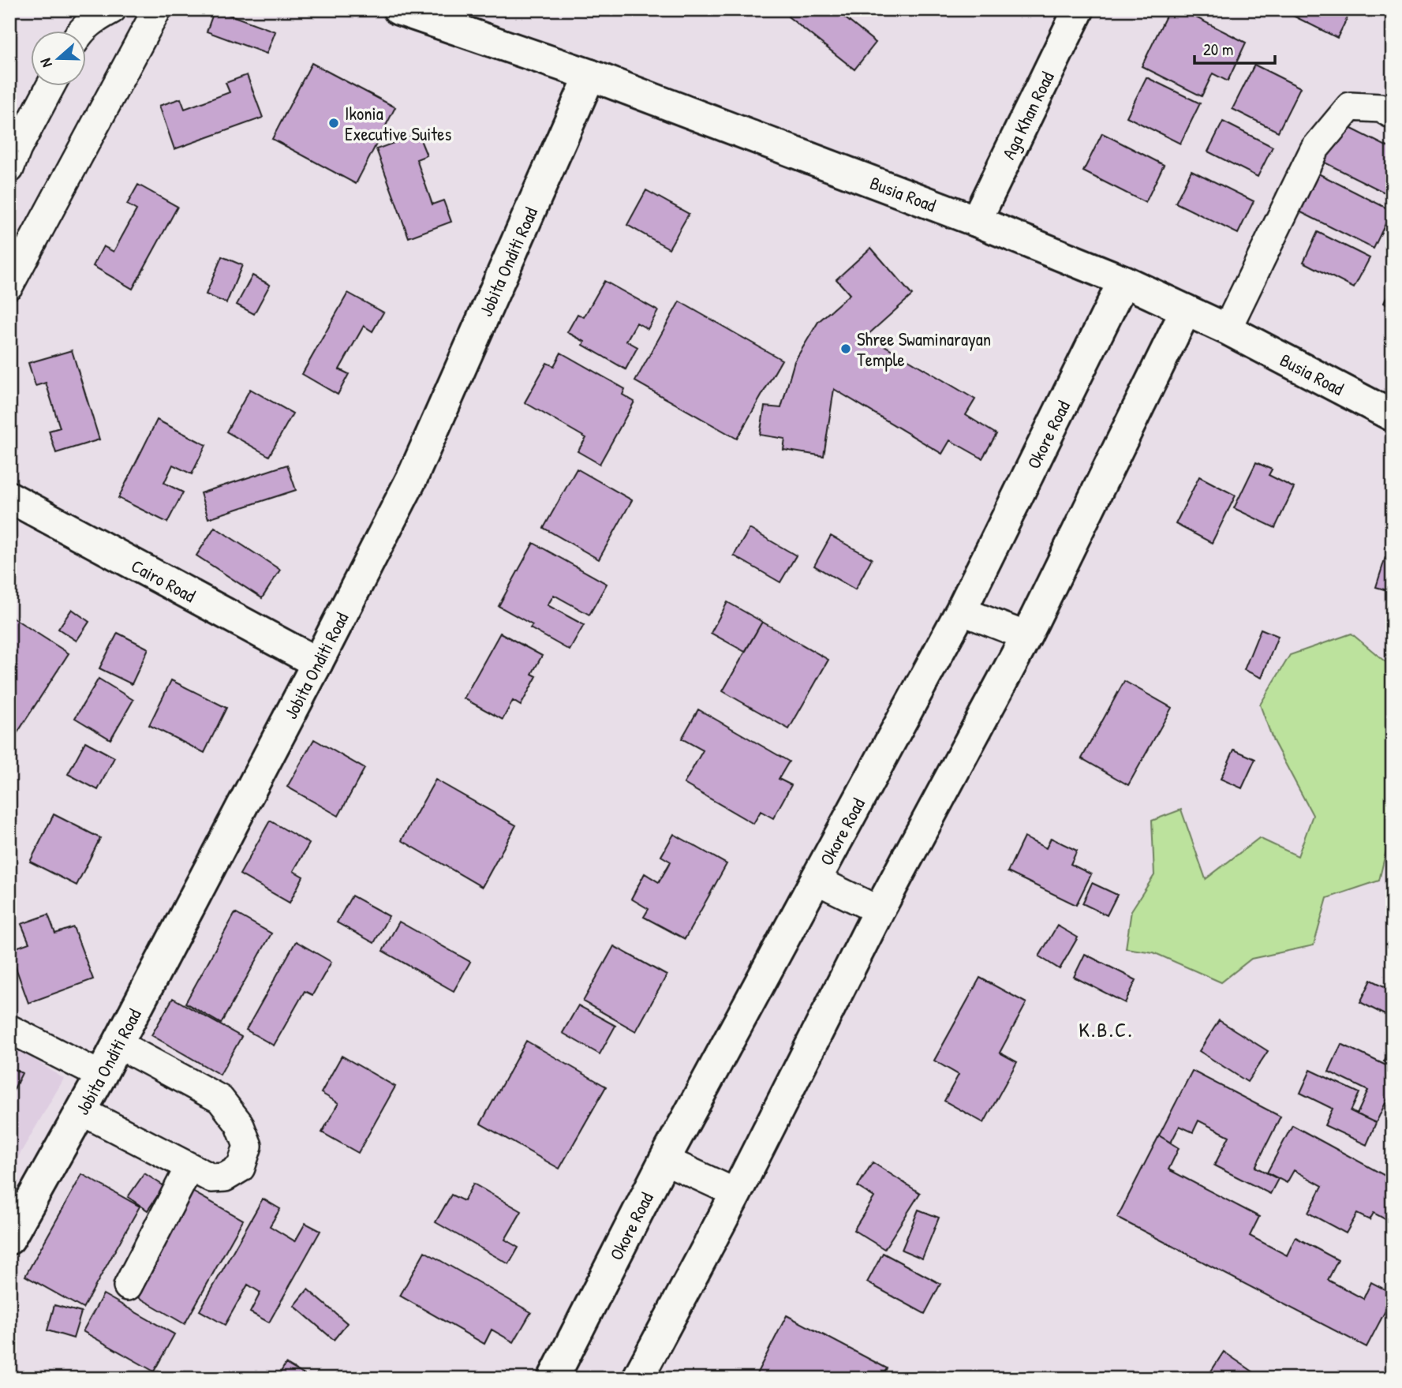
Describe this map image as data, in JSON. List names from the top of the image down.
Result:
{
  "streets": {
    "street": [
      "Aga Khan Road",
      "Busia Road",
      "Jobita Onditi Road",
      "Okore Road",
      "Cairo Road"
    ]
  },
  "crossings": [
    ["Aga Khan Road", "Busia Road"],
    ["Busia Road", "Jobita Onditi Road"],
    ["Busia Road", "Okore Road"],
    ["Jobita Onditi Road", "Cairo Road"]
  ],
  "districts": ["K.B.C."],
  "places": ["Ikonia Executive Suites", "Shree Swaminarayan Temple"],
  "scale_bar": "20 m",
  "north": "left"
}
